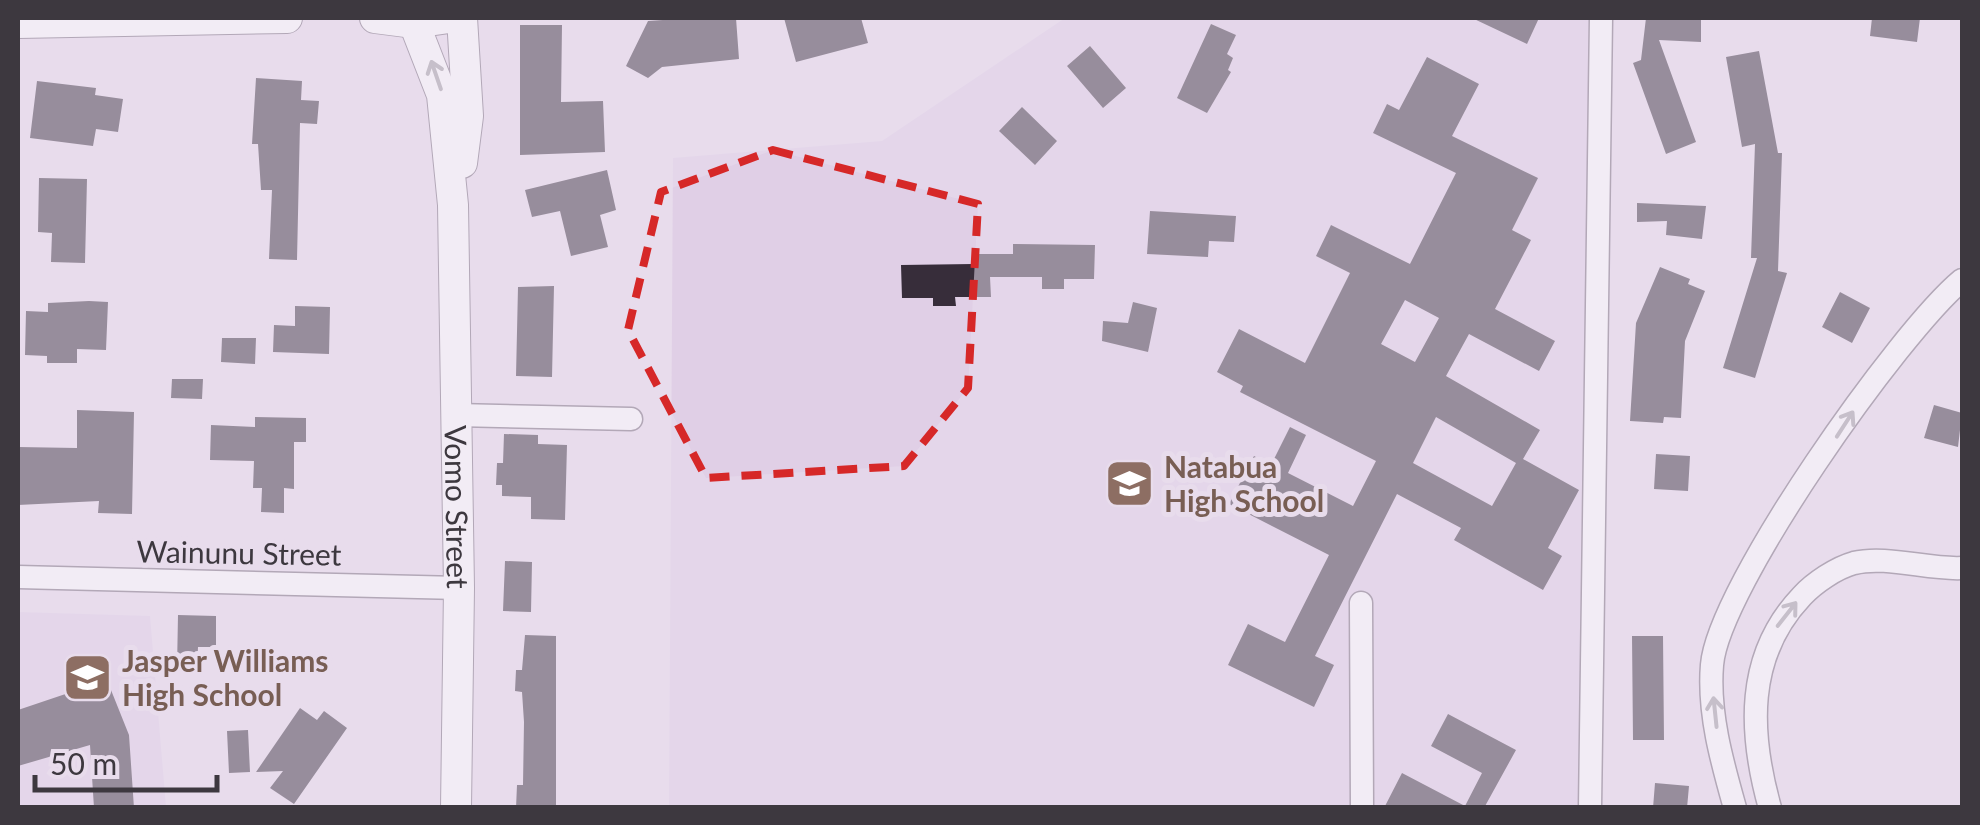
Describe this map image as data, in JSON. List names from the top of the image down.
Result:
{
  "streets": {
    "main road": ["Vomo Street"],
    "street": ["Wainunu Street"]
  },
  "crossings": [
    ["Vomo Street", "Wainunu Street"]
  ],
  "places": {
    "school or university": ["Natabua High School", "Jasper Williams High School"]
  },
  "scale_bar": "50 m"
}
